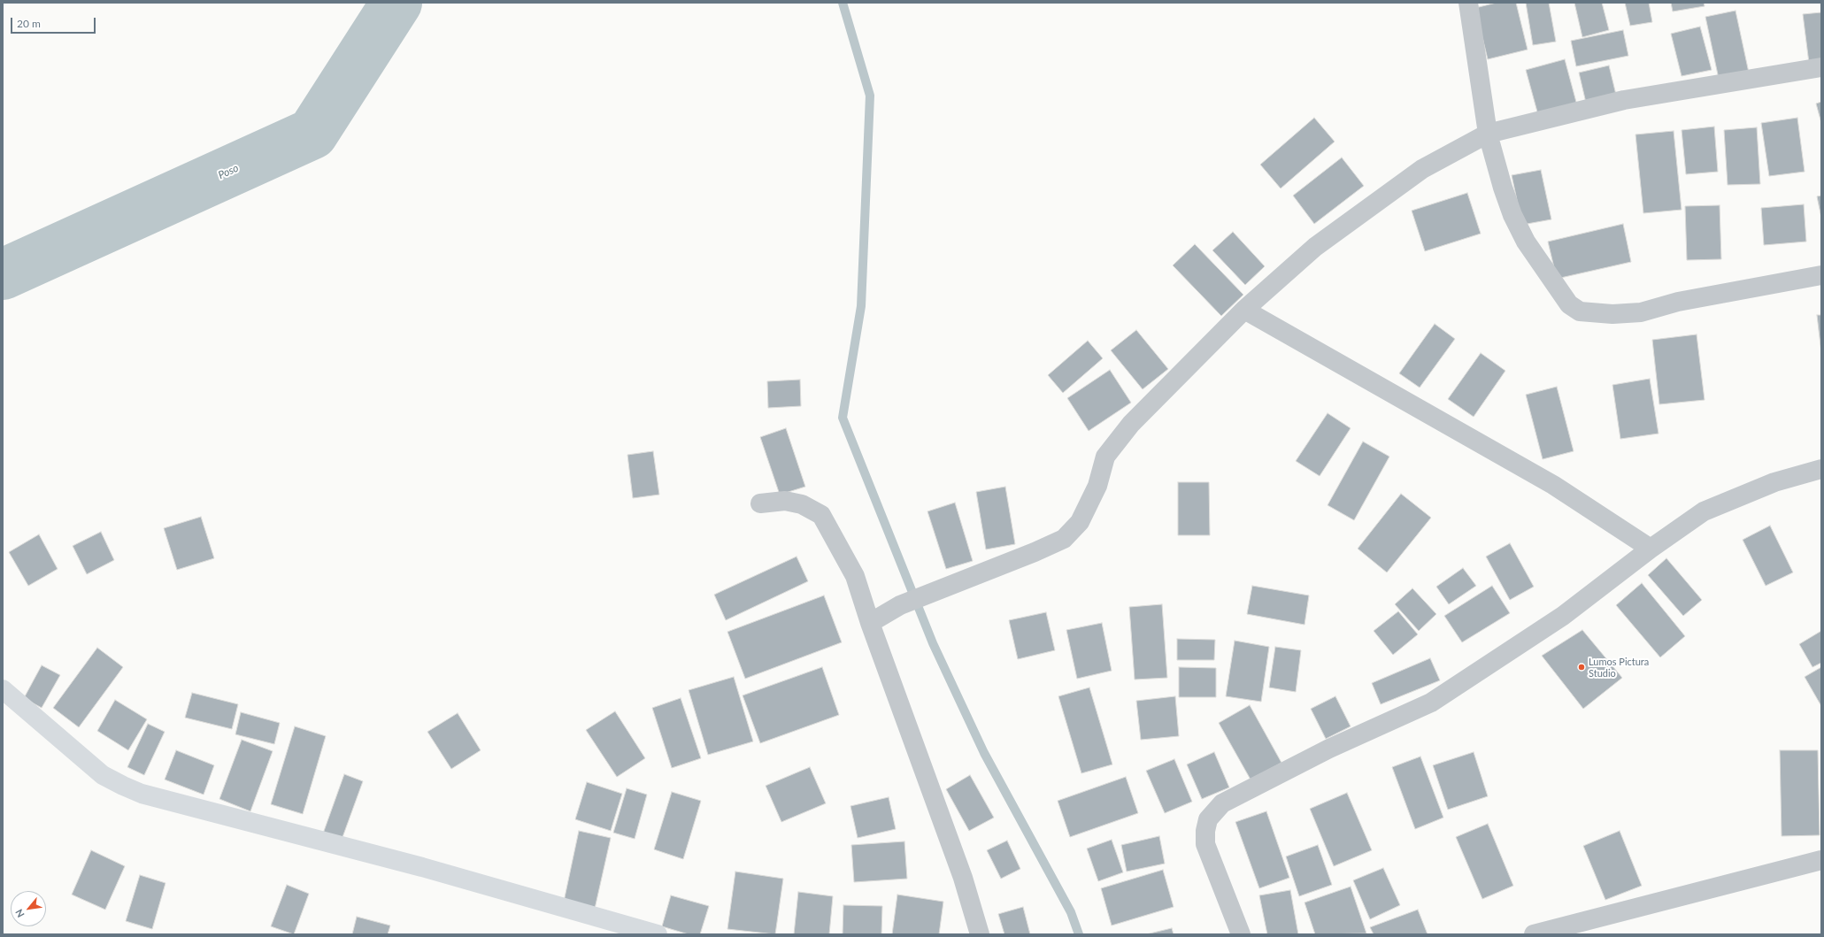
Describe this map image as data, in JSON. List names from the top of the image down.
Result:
{
  "water": ["Poso"],
  "places": ["Lumos Pictura Studio"],
  "scale_bar": "20 m",
  "north": "bottom left"
}
